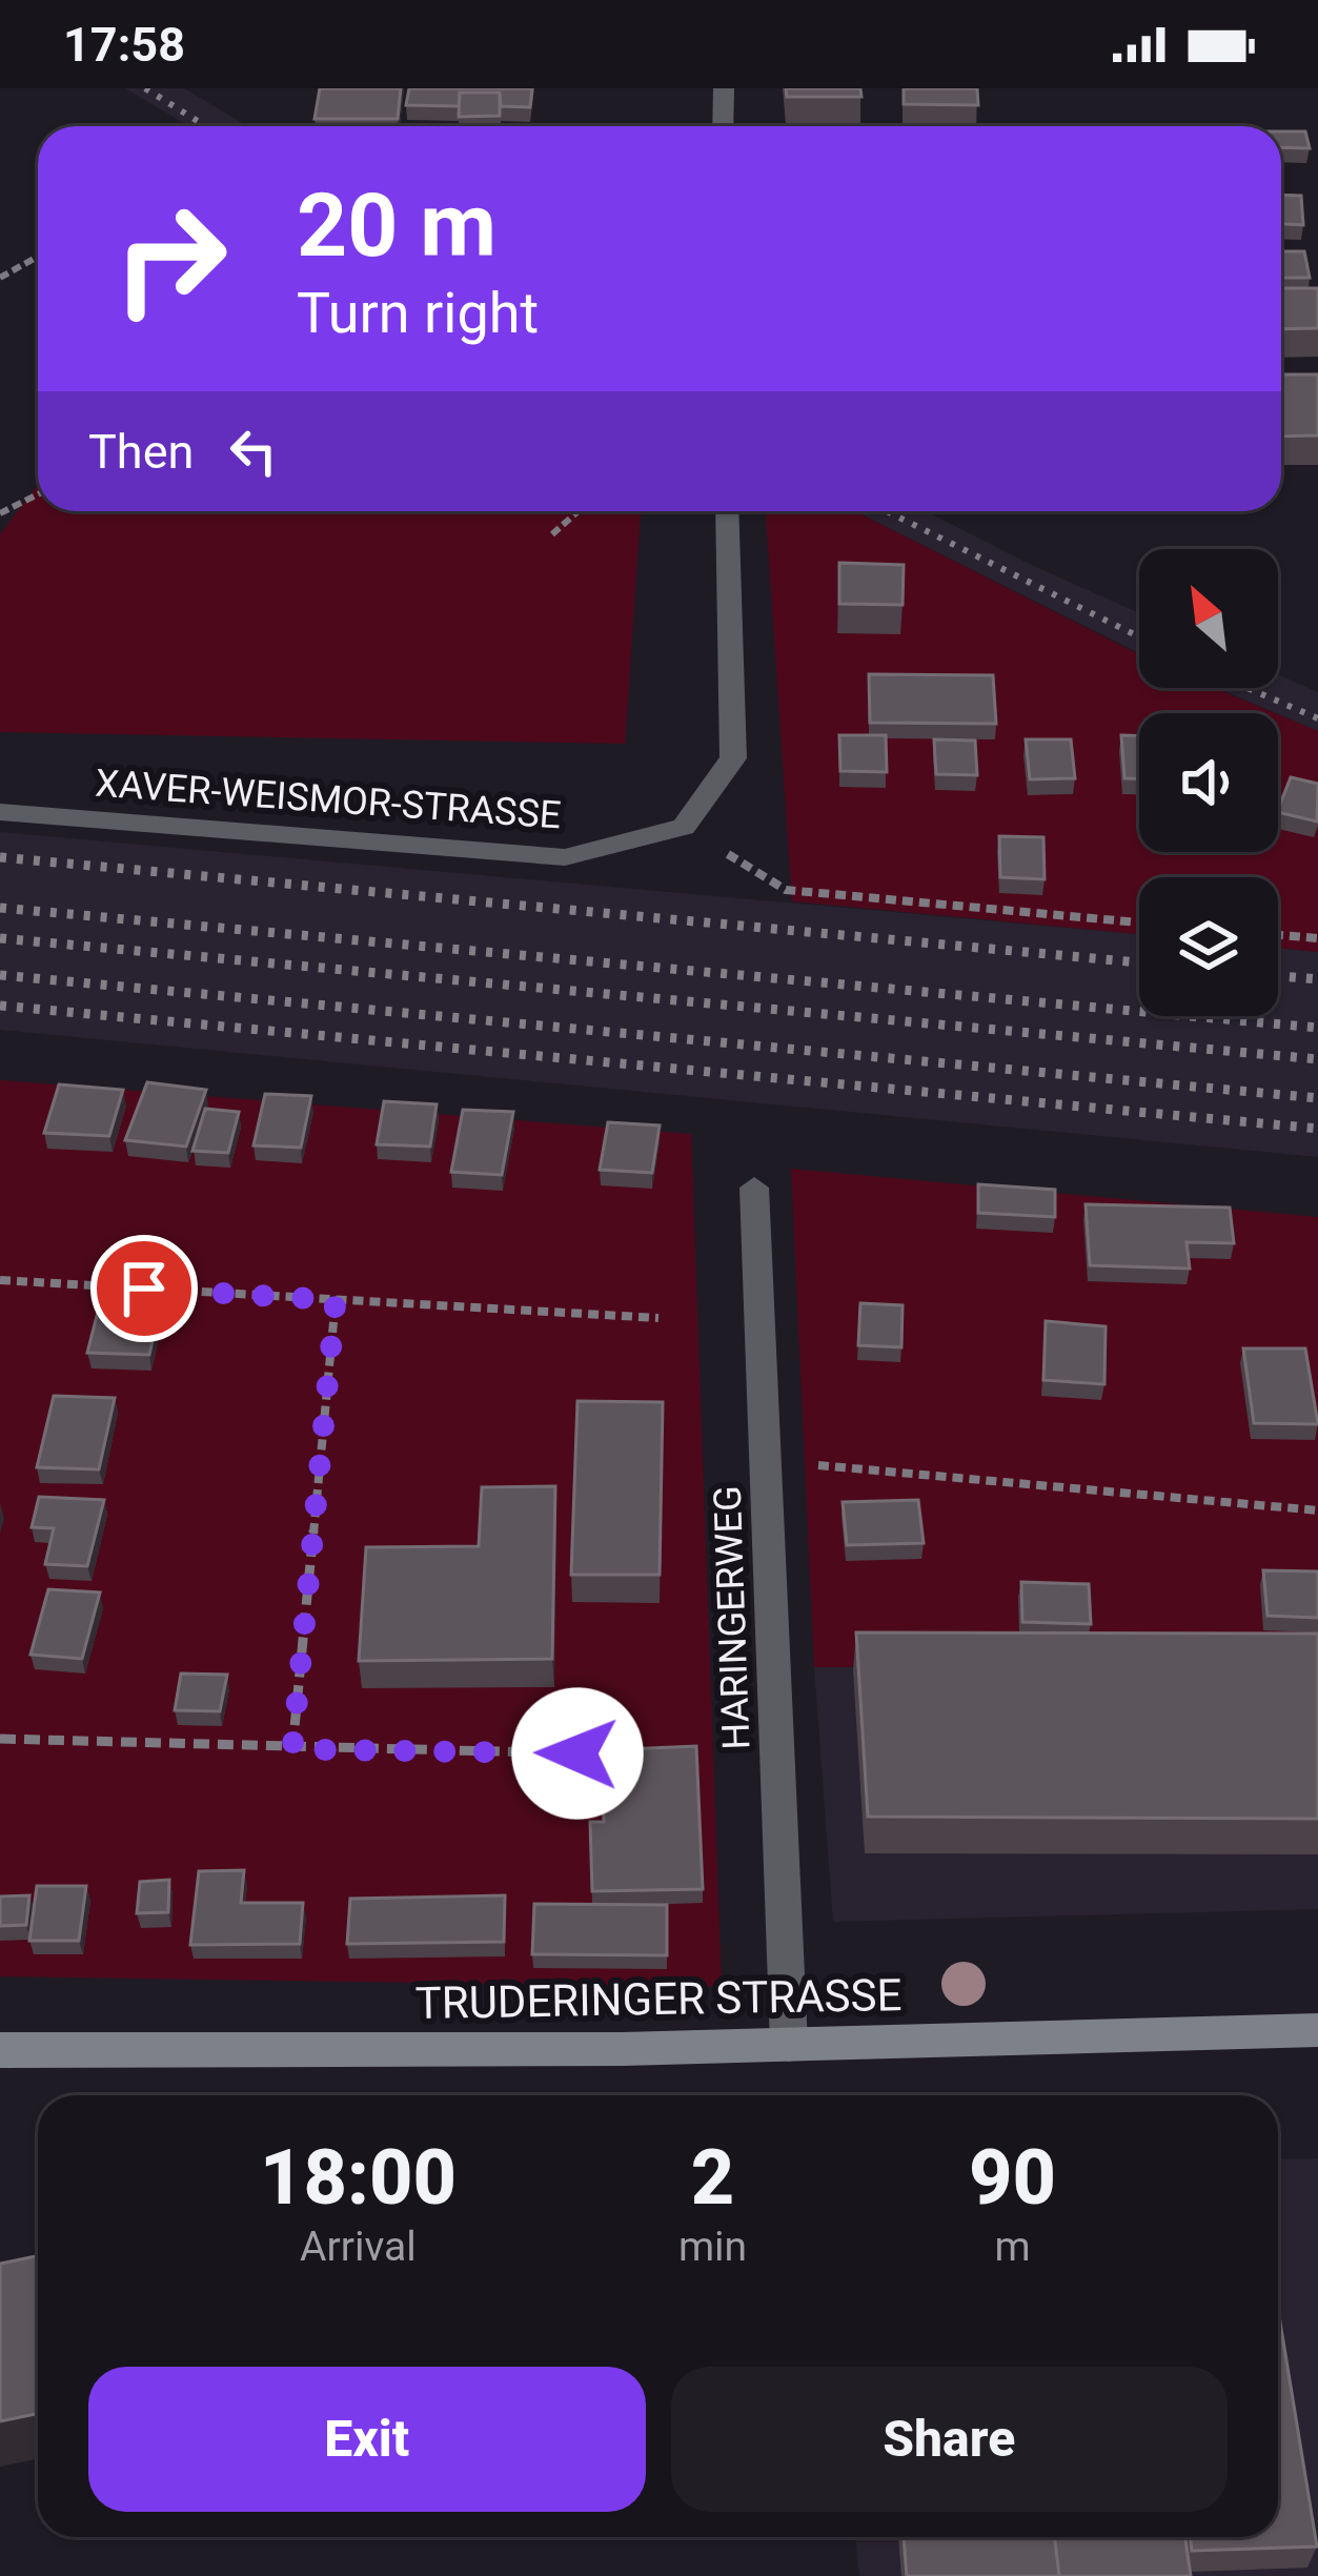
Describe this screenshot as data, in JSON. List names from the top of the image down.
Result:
{
  "streets": {
    "street": ["XAVER-WEISMOR-STRASSE", "HARINGERWEG", "TRUDERINGER STRASSE"]
  },
  "crossings": [
    ["HARINGERWEG", "TRUDERINGER STRASSE"]
  ],
  "north": "top left",
  "page": {
    "status": "17:58",
    "turn": ["20 m", "Turn right"],
    "then": "Then",
    "eta": [
      "18:00",
      "Arrival",
      "2",
      "min",
      "90",
      "m"
    ],
    "buttons": ["Exit", "Share"]
  }
}
